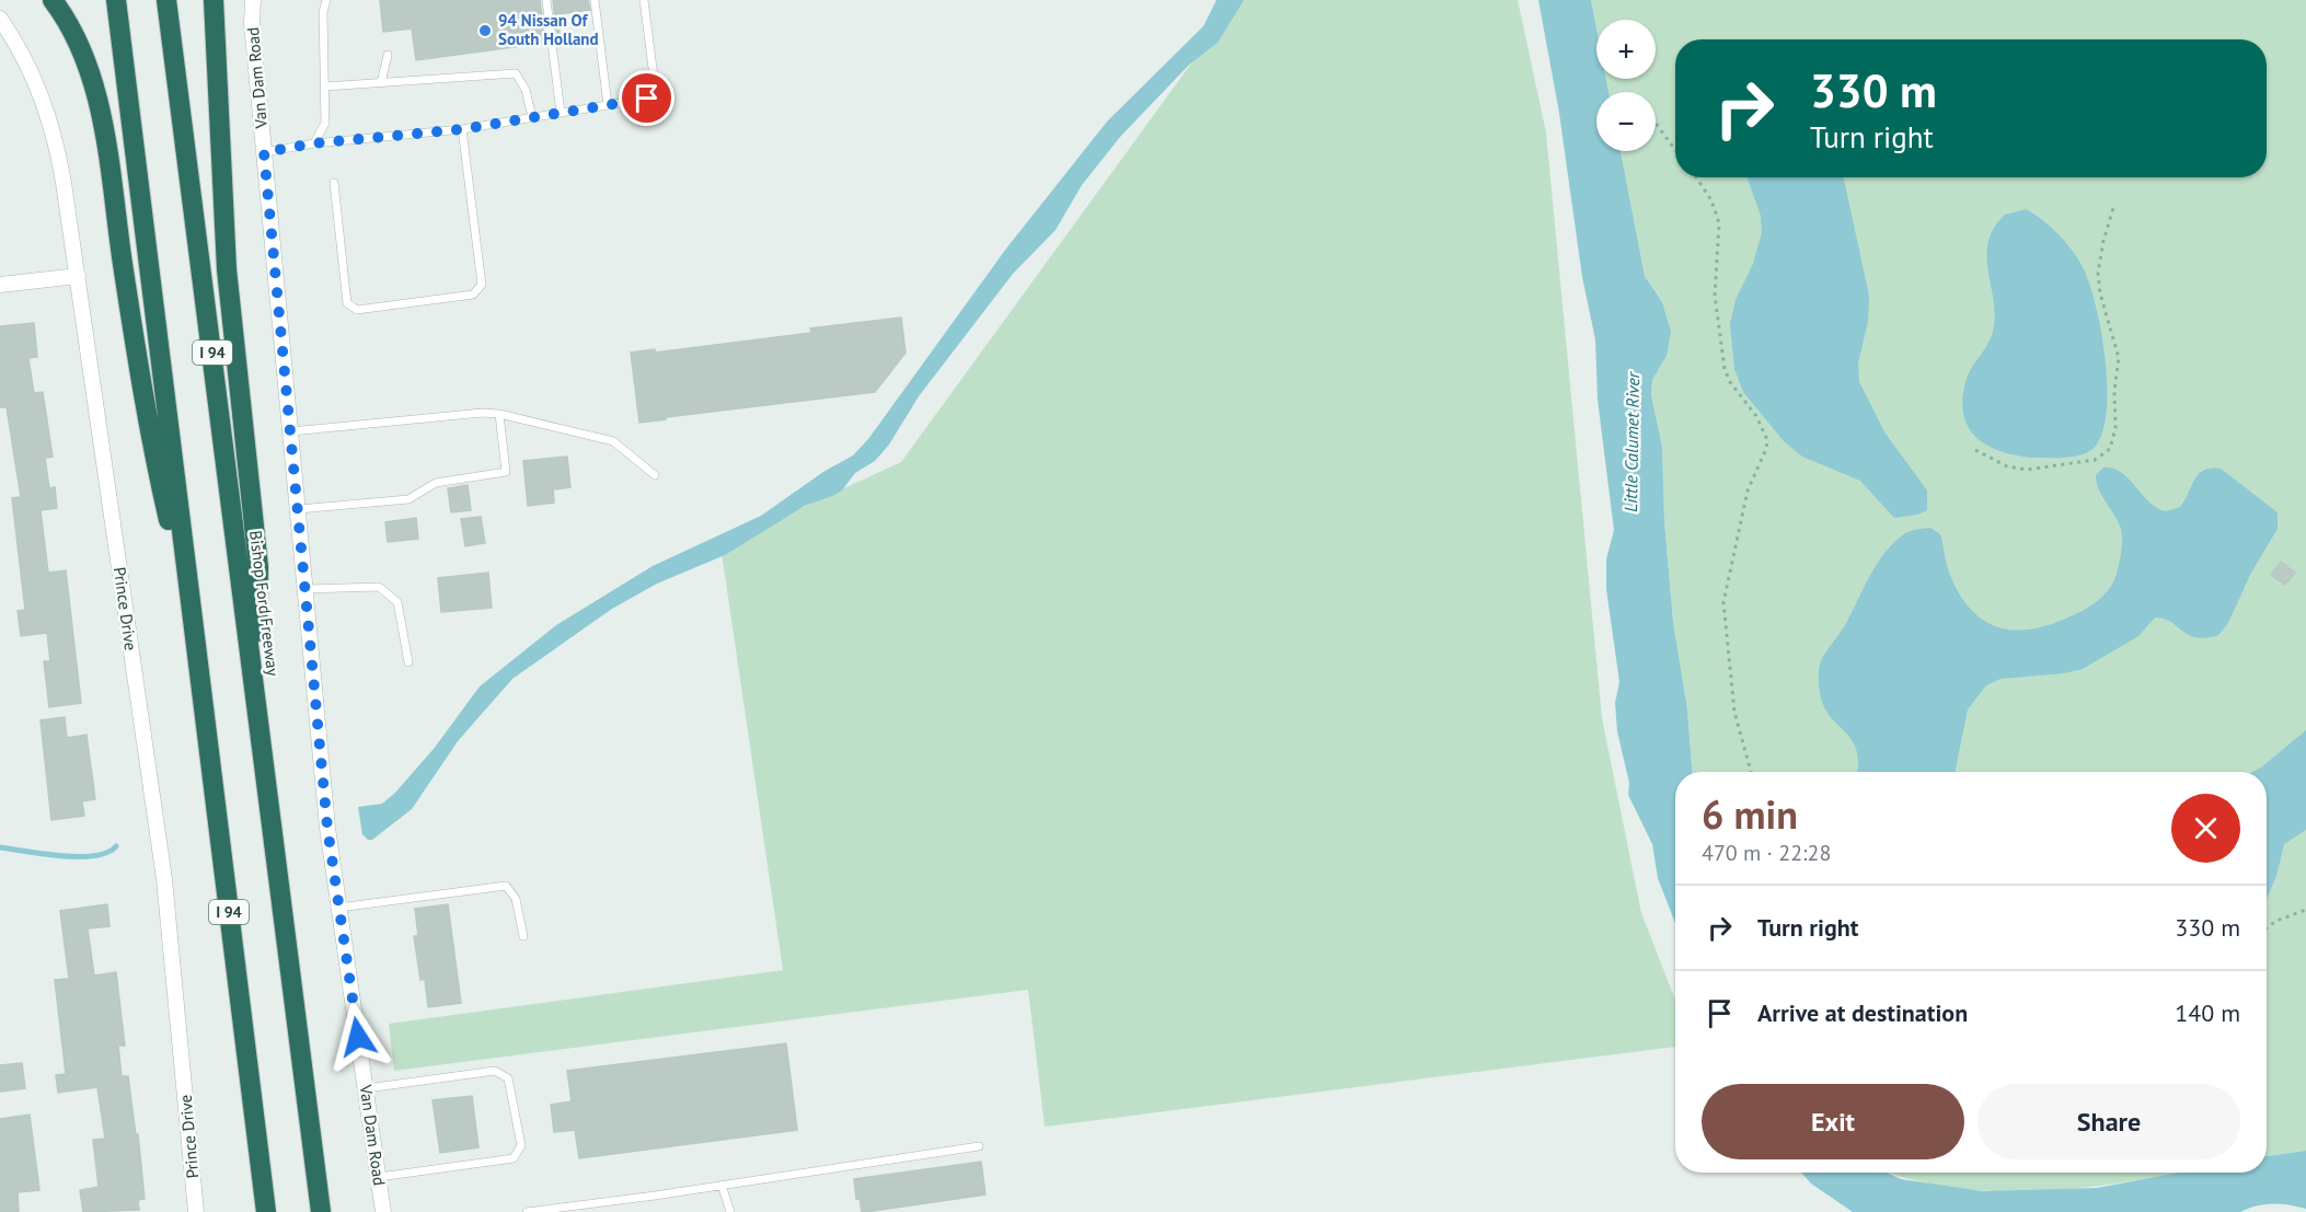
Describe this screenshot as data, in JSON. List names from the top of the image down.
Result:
{
  "streets": {
    "highway": ["I 94", "Bishop Ford Freeway"],
    "street": ["Van Dam Road", "Prince Drive"]
  },
  "water": ["Little Calumet River"],
  "places": ["94 Nissan Of South Holland"],
  "page": {
    "map_buttons": ["+", "−"],
    "turn": ["330 m", "Turn right"],
    "heading": ["6 min", "470 m · 22:28"],
    "list": [
      {
        "name": "Turn right",
        "value": "330 m"
      },
      {
        "name": "Arrive at destination",
        "value": "140 m"
      }
    ],
    "buttons": ["Exit", "Share"]
  }
}
